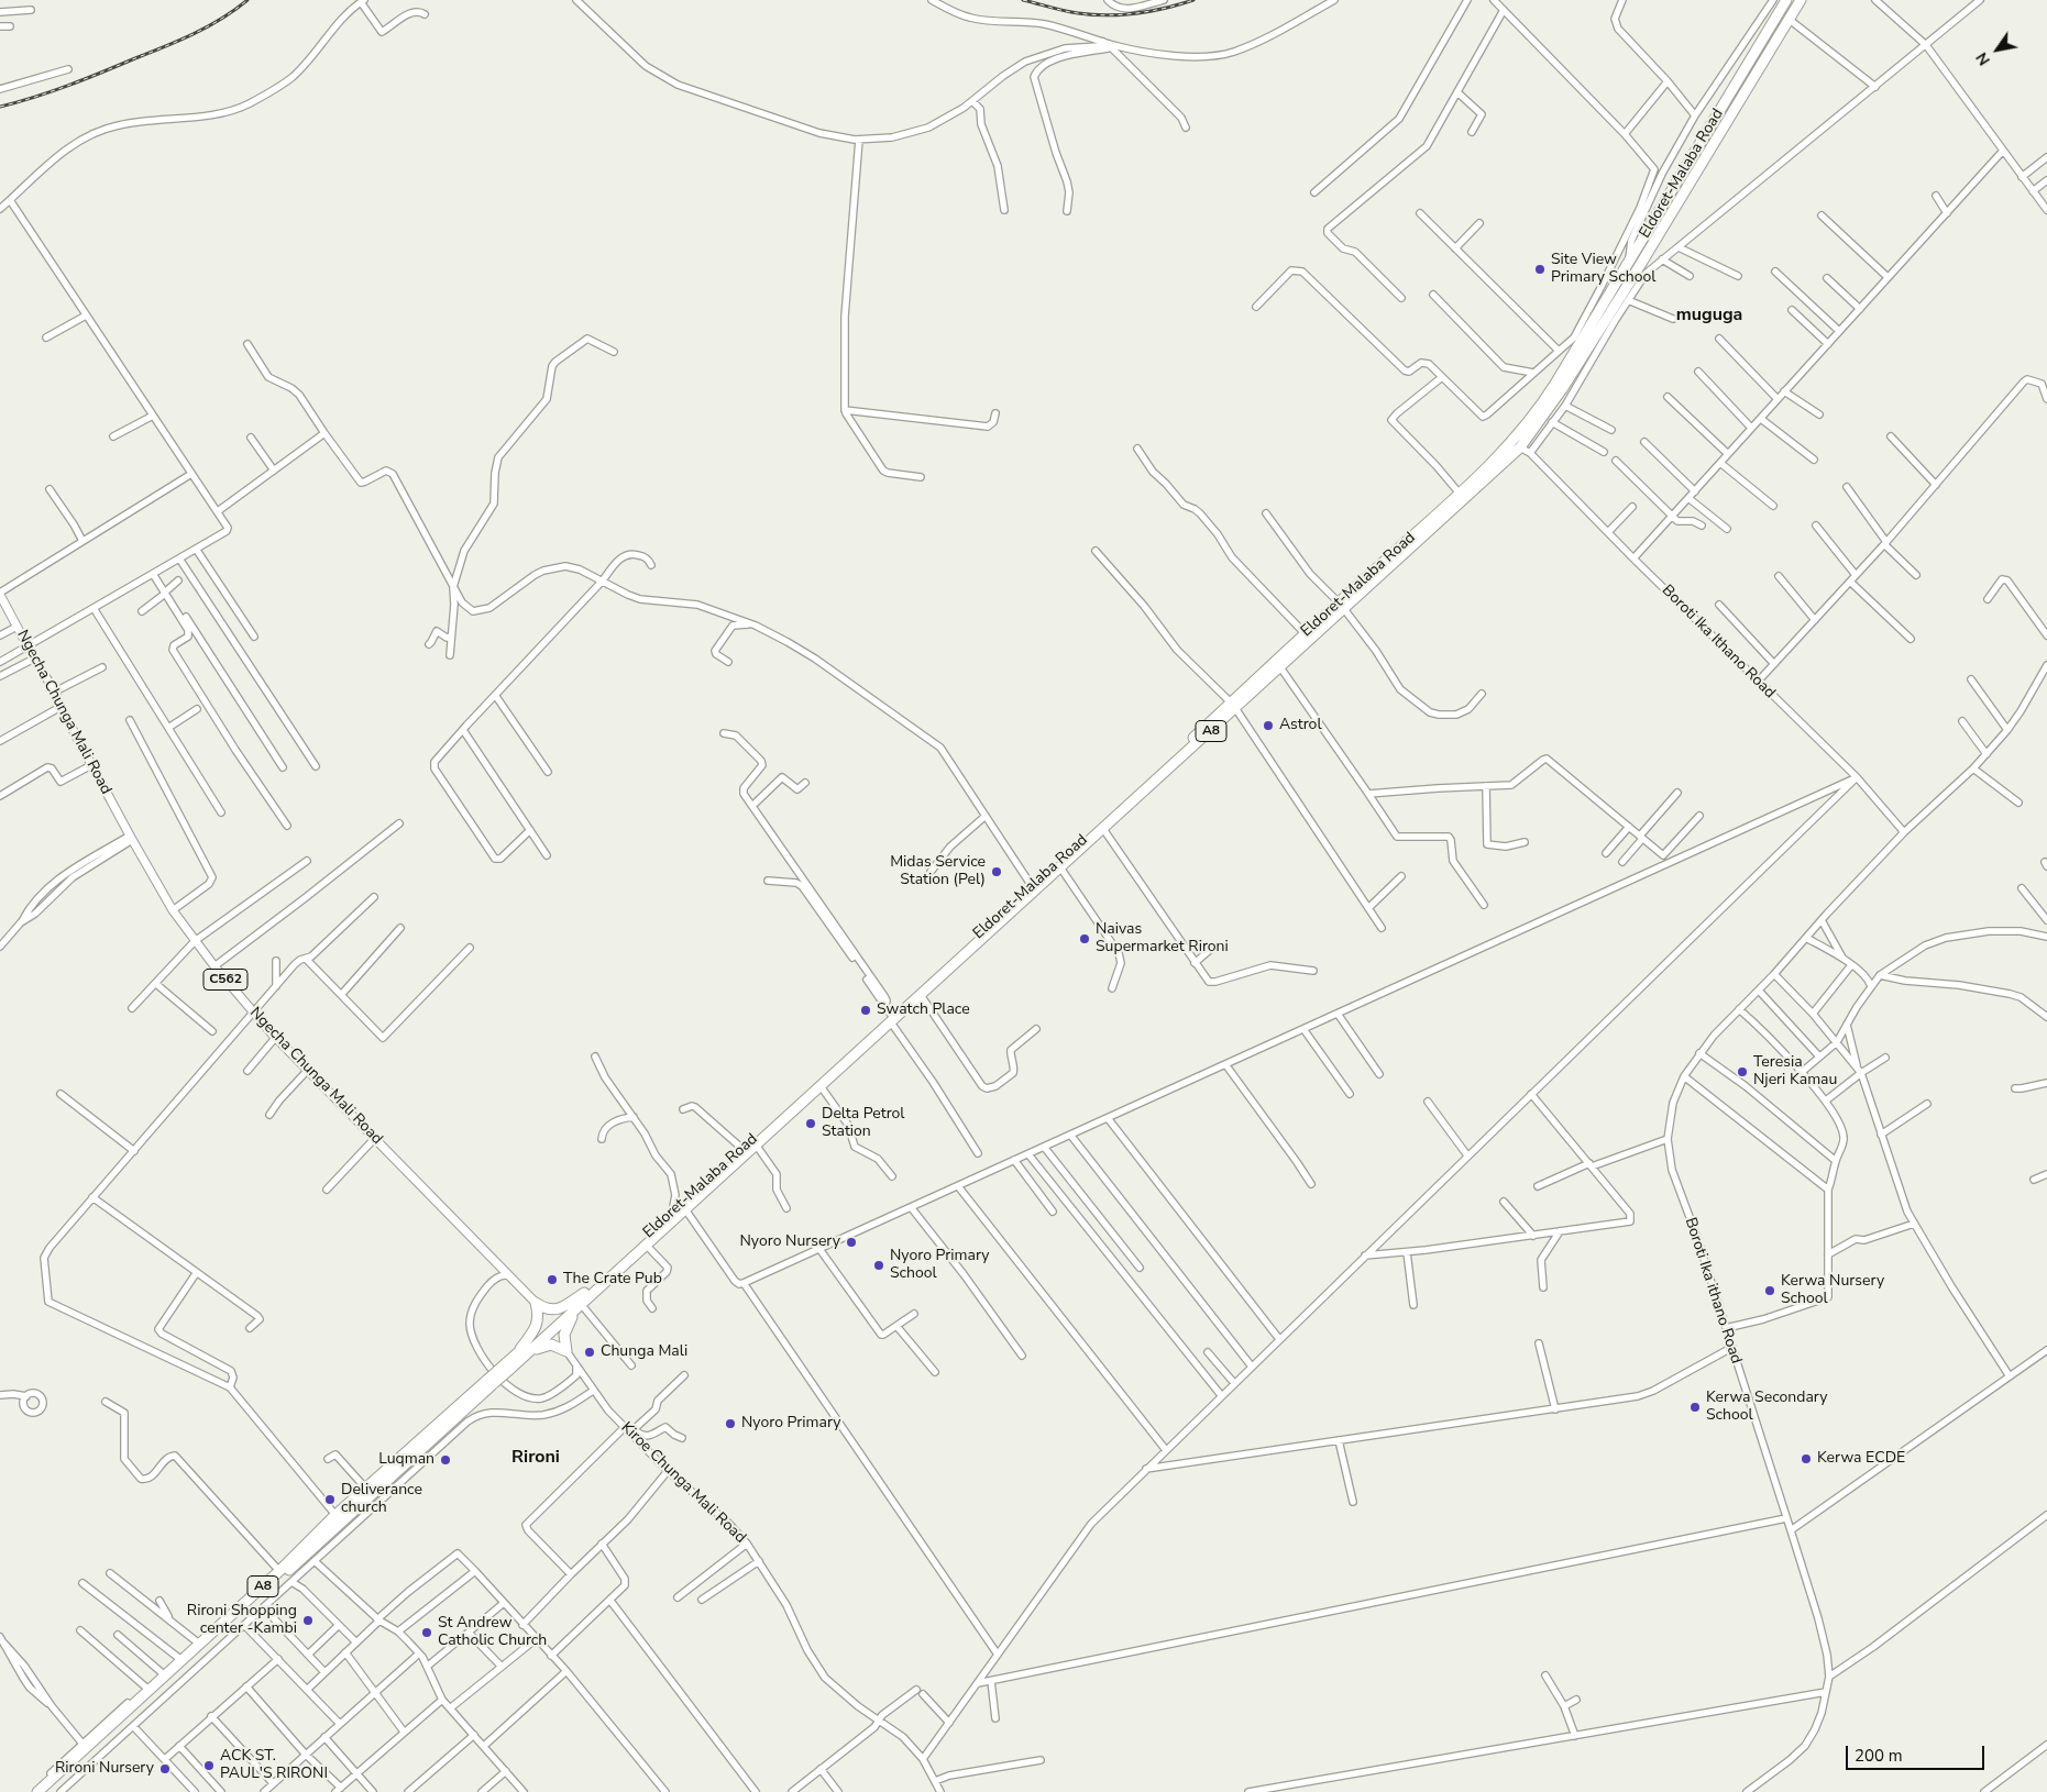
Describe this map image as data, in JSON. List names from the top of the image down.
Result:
{
  "streets": {
    "highway": ["Eldoret-Malaba Road", "A8"],
    "main road": ["Ngecha Chunga Mali Road", "C562"],
    "street": ["Boroti Ika Ithano Road", "Boroti Ika ithano Road", "Kiroe Chunga Mali Road"]
  },
  "crossings": [
    ["Eldoret-Malaba Road", "Boroti Ika Ithano Road"],
    ["Boroti Ika Ithano Road", "Boroti Ika ithano Road"]
  ],
  "districts": ["muguga", "Rironi"],
  "places": [
    "Site View Primary School",
    "Astrol",
    "Midas Service Station (Pel)",
    "Naivas Supermarket Rironi",
    "Swatch Place",
    "Teresia Njeri Kamau",
    "Delta Petrol Station",
    "Nyoro Nursery",
    "Nyoro Primary School",
    "The Crate Pub",
    "Kerwa Nursery School",
    "Chunga Mali",
    "Kerwa Secondary School",
    "Nyoro Primary",
    "Kerwa ECDE",
    "Luqman",
    "Deliverance church",
    "Rironi Shopping center -Kambi",
    "St Andrew Catholic Church",
    "ACK ST. PAUL'S RIRONI",
    "Rironi Nursery"
  ],
  "scale_bar": "200 m",
  "north": "bottom left"
}
